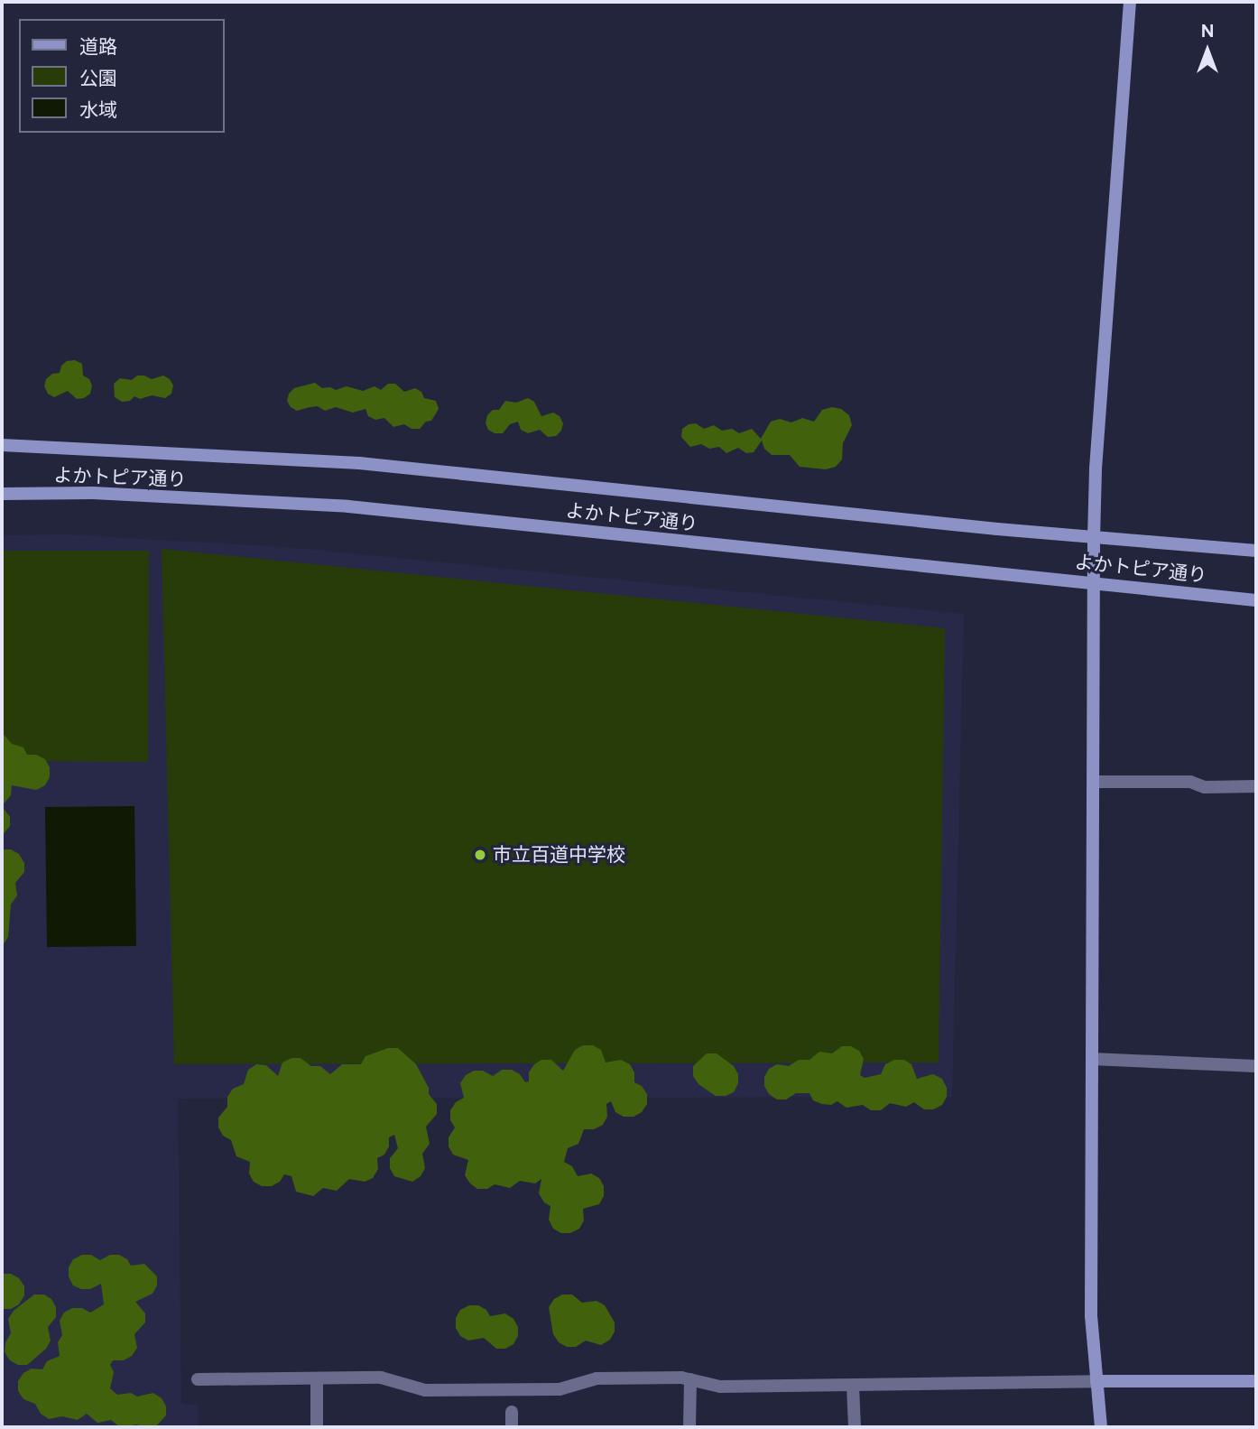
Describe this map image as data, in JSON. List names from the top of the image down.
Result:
{
  "streets": {
    "street": ["よかトピア通り"]
  },
  "places": ["市立百道中学校"],
  "legend": ["道路", "公園", "水域"],
  "north": "top"
}
